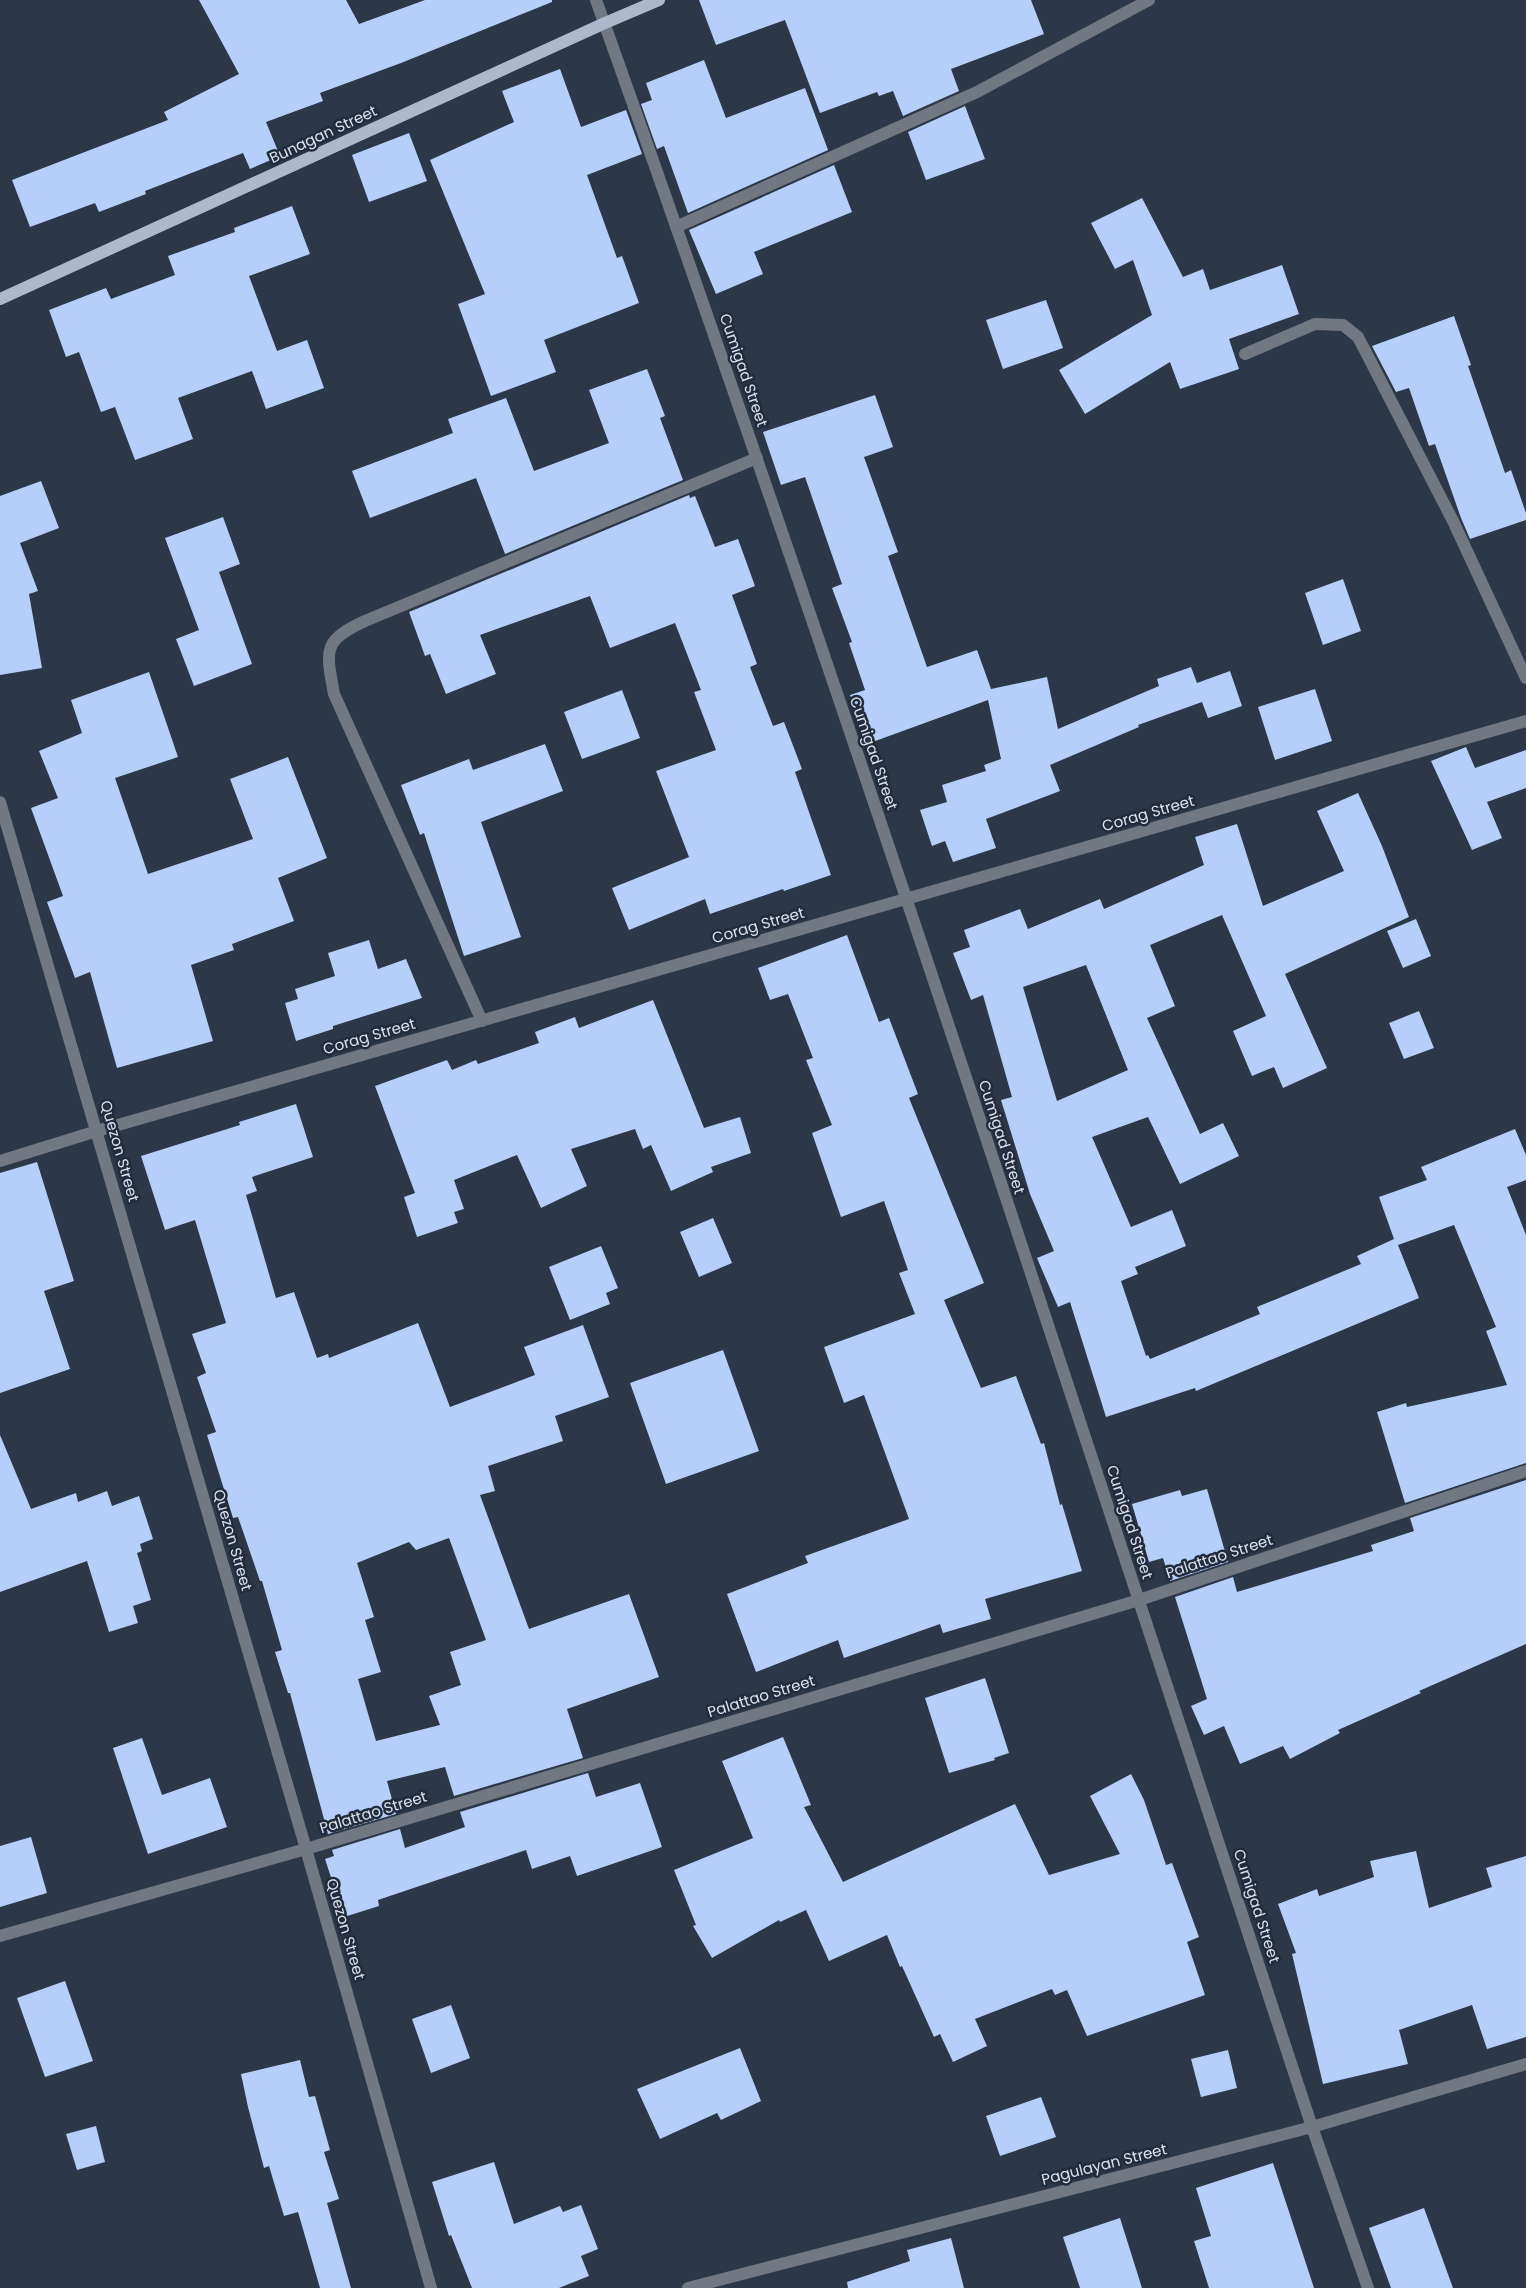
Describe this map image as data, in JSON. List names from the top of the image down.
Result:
{
  "streets": {
    "main road": ["Bunagan Street"],
    "street": [
      "Cumigad Street",
      "Corag Street",
      "Quezon Street",
      "Palattao Street",
      "Pagulayan Street"
    ]
  },
  "crossings": [
    ["Bunagan Street", "Cumigad Street"],
    ["Cumigad Street", "Corag Street"],
    ["Cumigad Street", "Palattao Street"],
    ["Cumigad Street", "Pagulayan Street"],
    ["Corag Street", "Quezon Street"],
    ["Quezon Street", "Palattao Street"]
  ]
}
